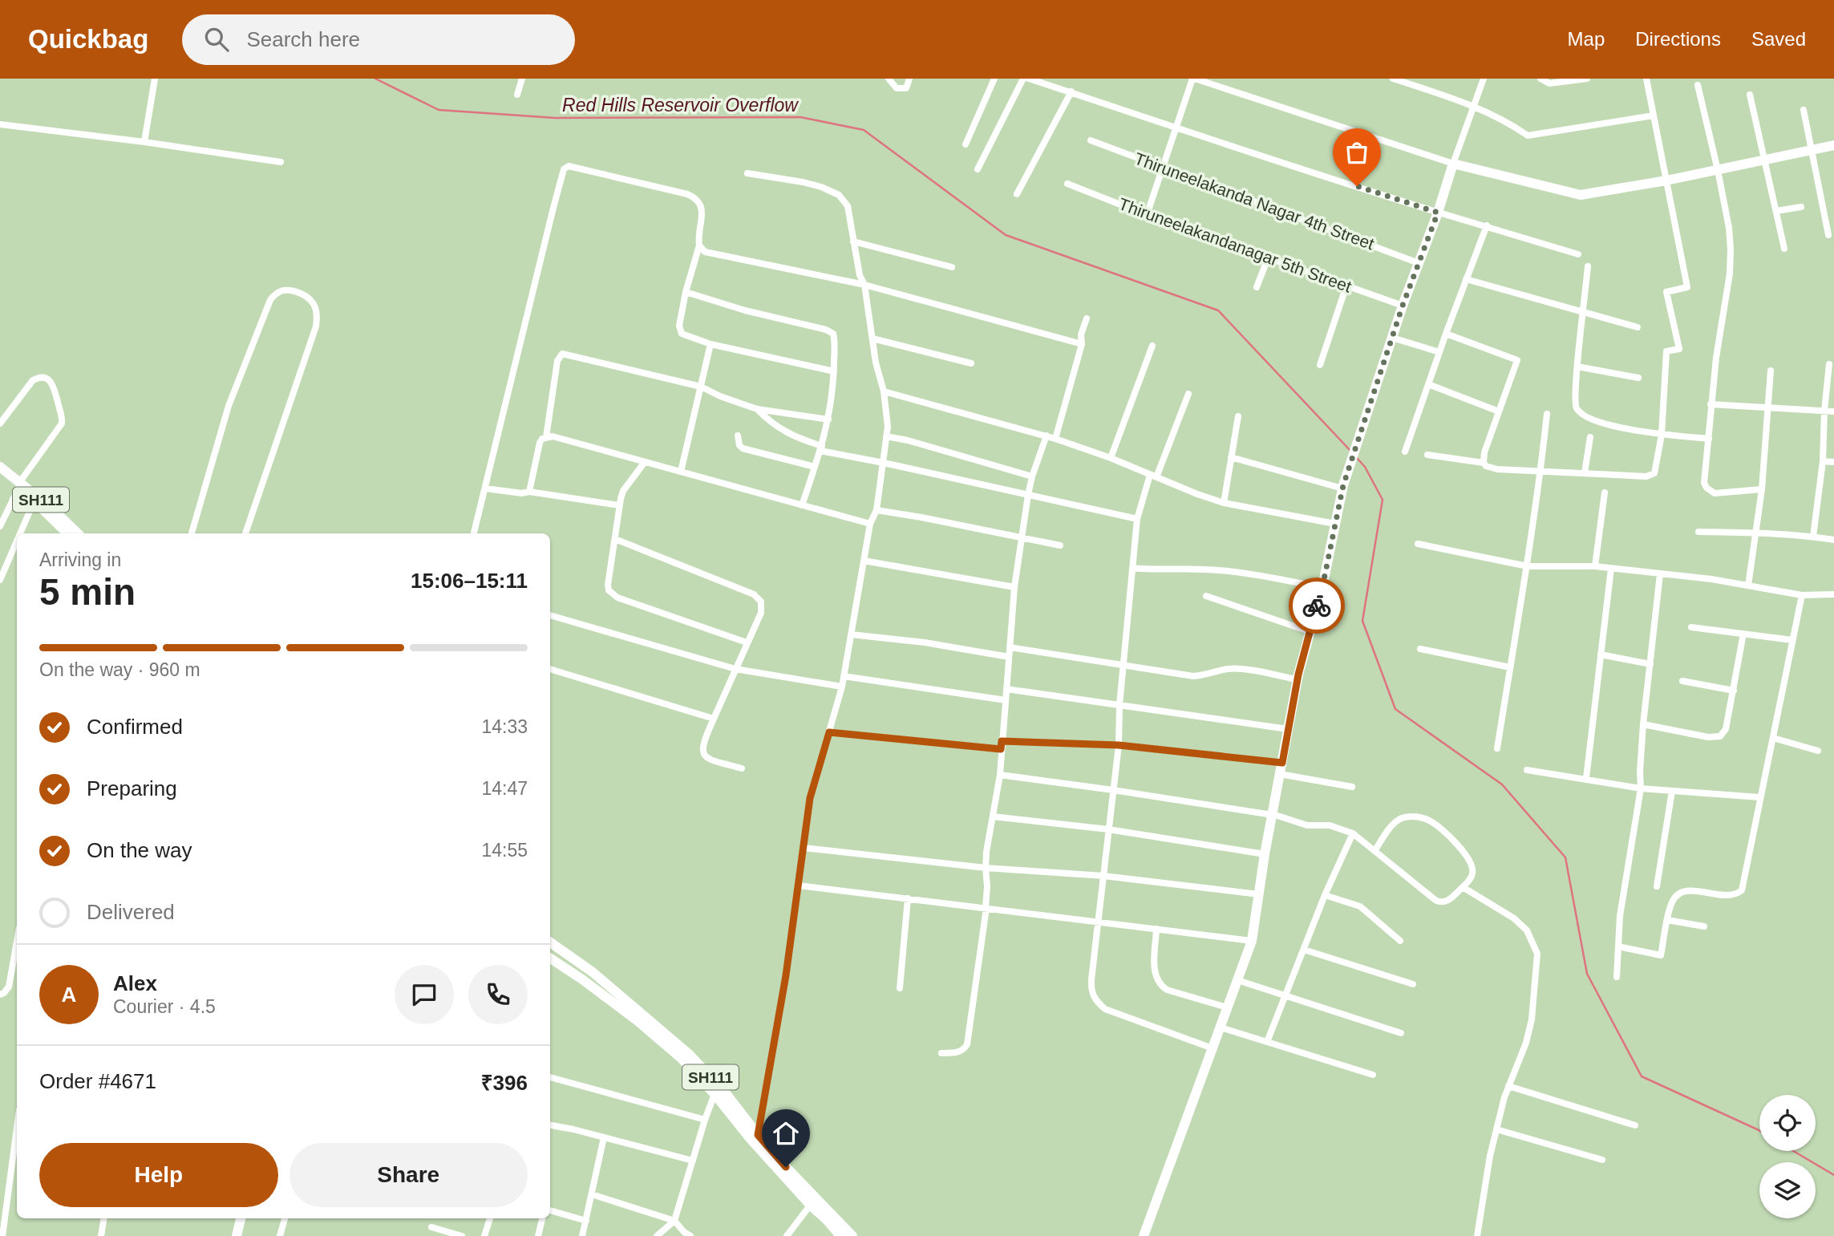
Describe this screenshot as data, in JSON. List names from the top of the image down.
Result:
{
  "streets": {
    "street": ["Thiruneelakanda Nagar 4th Street", "Thiruneelakandanagar 5th Street", "SH111"]
  },
  "water": ["Red Hills Reservoir Overflow"],
  "page": {
    "header": "Quickbag",
    "search": "Search here",
    "nav": ["Map", "Directions", "Saved"],
    "heading": ["5 min", "Arriving in", "15:06–15:11"],
    "panel": [
      "Alex",
      "Courier · 4.5",
      "Order #4671",
      "₹396"
    ],
    "bar": "On the way · 960 m",
    "list": [
      ["Confirmed", "14:33"],
      ["Preparing", "14:47"],
      ["On the way", "14:55"],
      "Delivered"
    ],
    "round": "A",
    "buttons": ["Help", "Share"]
  }
}
